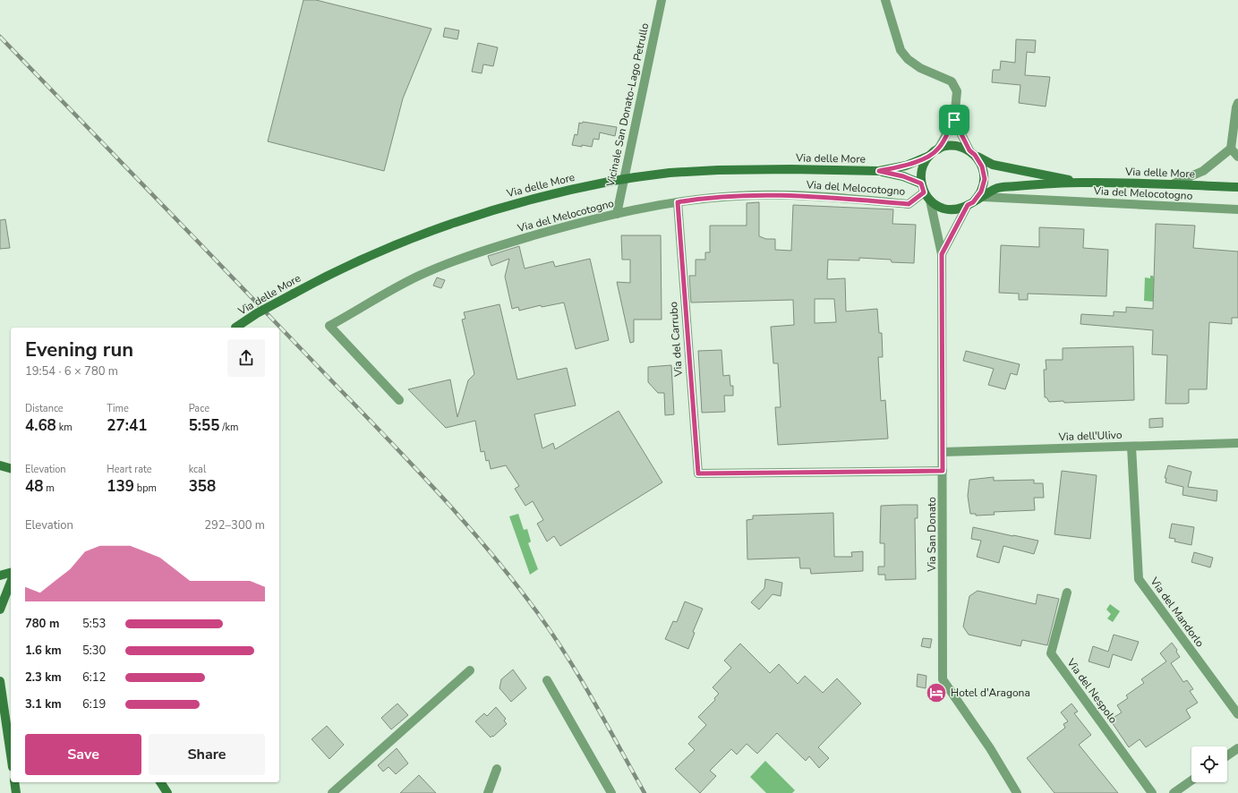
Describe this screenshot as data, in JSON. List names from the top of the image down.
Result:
{
  "streets": {
    "main road": ["Via delle More"],
    "street": [
      "Vicinale San Donato-Lago Petrullo",
      "Via del Melocotogno",
      "Via del Carrubo",
      "Via dell'Ulivo",
      "Via San Donato",
      "Via del Mandorlo",
      "Via del Nespolo"
    ]
  },
  "crossings": [
    ["Vicinale San Donato-Lago Petrullo", "Via del Melocotogno"],
    ["Via del Melocotogno", "Via del Carrubo"],
    ["Via del Melocotogno", "Via San Donato"],
    ["Via del Carrubo", "Via San Donato"],
    ["Via dell'Ulivo", "Via San Donato"],
    ["Via dell'Ulivo", "Via del Mandorlo"]
  ],
  "places": {
    "hotel": ["Hotel d'Aragona"]
  },
  "page": {
    "heading": ["Evening run", "19:54 · 6 × 780 m"],
    "stats": [
      ["Distance", "4.68 km"],
      ["Time", "27:41"],
      ["Pace", "5:55 /km"],
      ["Elevation", "48 m"],
      ["Heart rate", "139 bpm"],
      ["kcal", "358"]
    ],
    "chart": ["Elevation", "292–300 m"],
    "list": [
      {
        "name": "780 m",
        "note": "5:53"
      },
      {
        "name": "1.6 km",
        "note": "5:30"
      },
      {
        "name": "2.3 km",
        "note": "6:12"
      },
      {
        "name": "3.1 km",
        "note": "6:19"
      }
    ],
    "buttons": ["Save", "Share"]
  }
}
